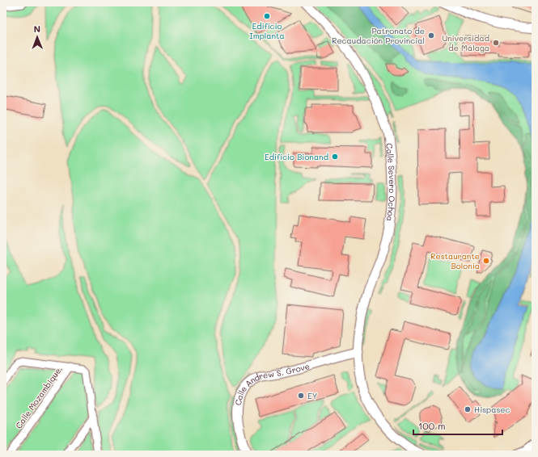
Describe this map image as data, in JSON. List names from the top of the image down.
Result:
{
  "streets": {
    "street": ["Calle Severo Ochoa", "Calle Andrew S. Grove", "Calle Mozambique"]
  },
  "crossings": [
    ["Calle Severo Ochoa", "Calle Andrew S. Grove"]
  ],
  "places": [
    "Edificio Implanta",
    "Patronato de Recaudación Provincial",
    "Universidad de Málaga",
    "Edificio Bionand",
    "Restaurante Bolonia",
    "EY",
    "Hispasec"
  ],
  "scale_bar": "100 m",
  "north": "top"
}
